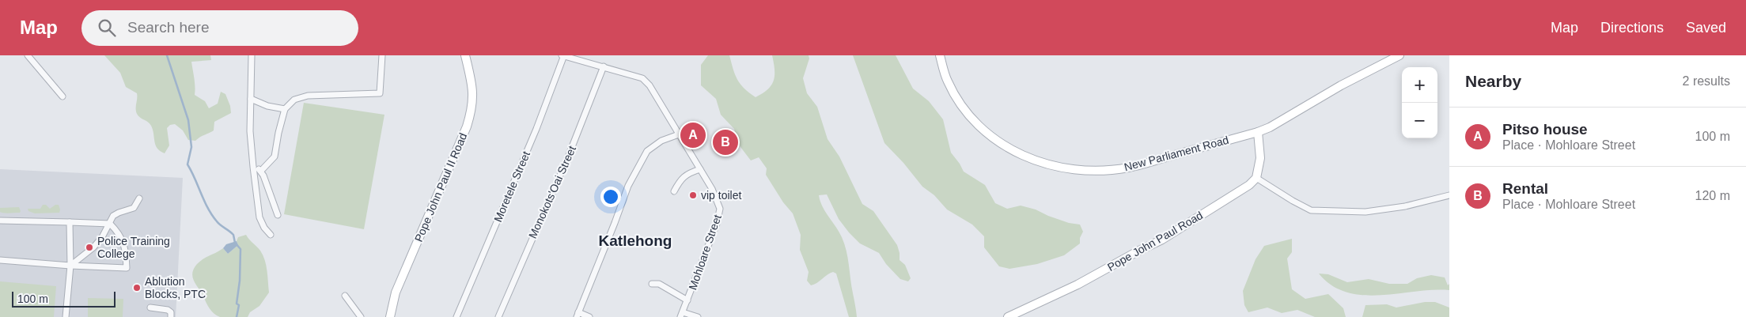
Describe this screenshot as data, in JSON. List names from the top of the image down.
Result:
{
  "streets": {
    "main road": ["New Parliament Road", "Pope John Paul II Road", "Pope John Paul Road"],
    "street": ["Moretele Street", "Monokots'Oai Street", "Mohloare Street"]
  },
  "crossings": [
    ["Moretele Street", "Mohloare Street"],
    ["Monokots'Oai Street", "Mohloare Street"]
  ],
  "districts": ["Katlehong"],
  "places": ["vip toilet", "Police Training College", "Ablution Blocks, PTC"],
  "scale_bar": "100 m",
  "page": {
    "header": "Map",
    "search": "Search here",
    "nav": ["Map", "Directions", "Saved"],
    "heading": ["Nearby", "2 results"],
    "map_buttons": ["+", "−"],
    "list": [
      {
        "mark": "A",
        "name": "Pitso house",
        "note": "Place · Mohloare Street",
        "value": "100 m"
      },
      {
        "mark": "B",
        "name": "Rental",
        "note": "Place · Mohloare Street",
        "value": "120 m"
      }
    ],
    "pins": ["A", "B"],
    "scale": "100 m"
  }
}
